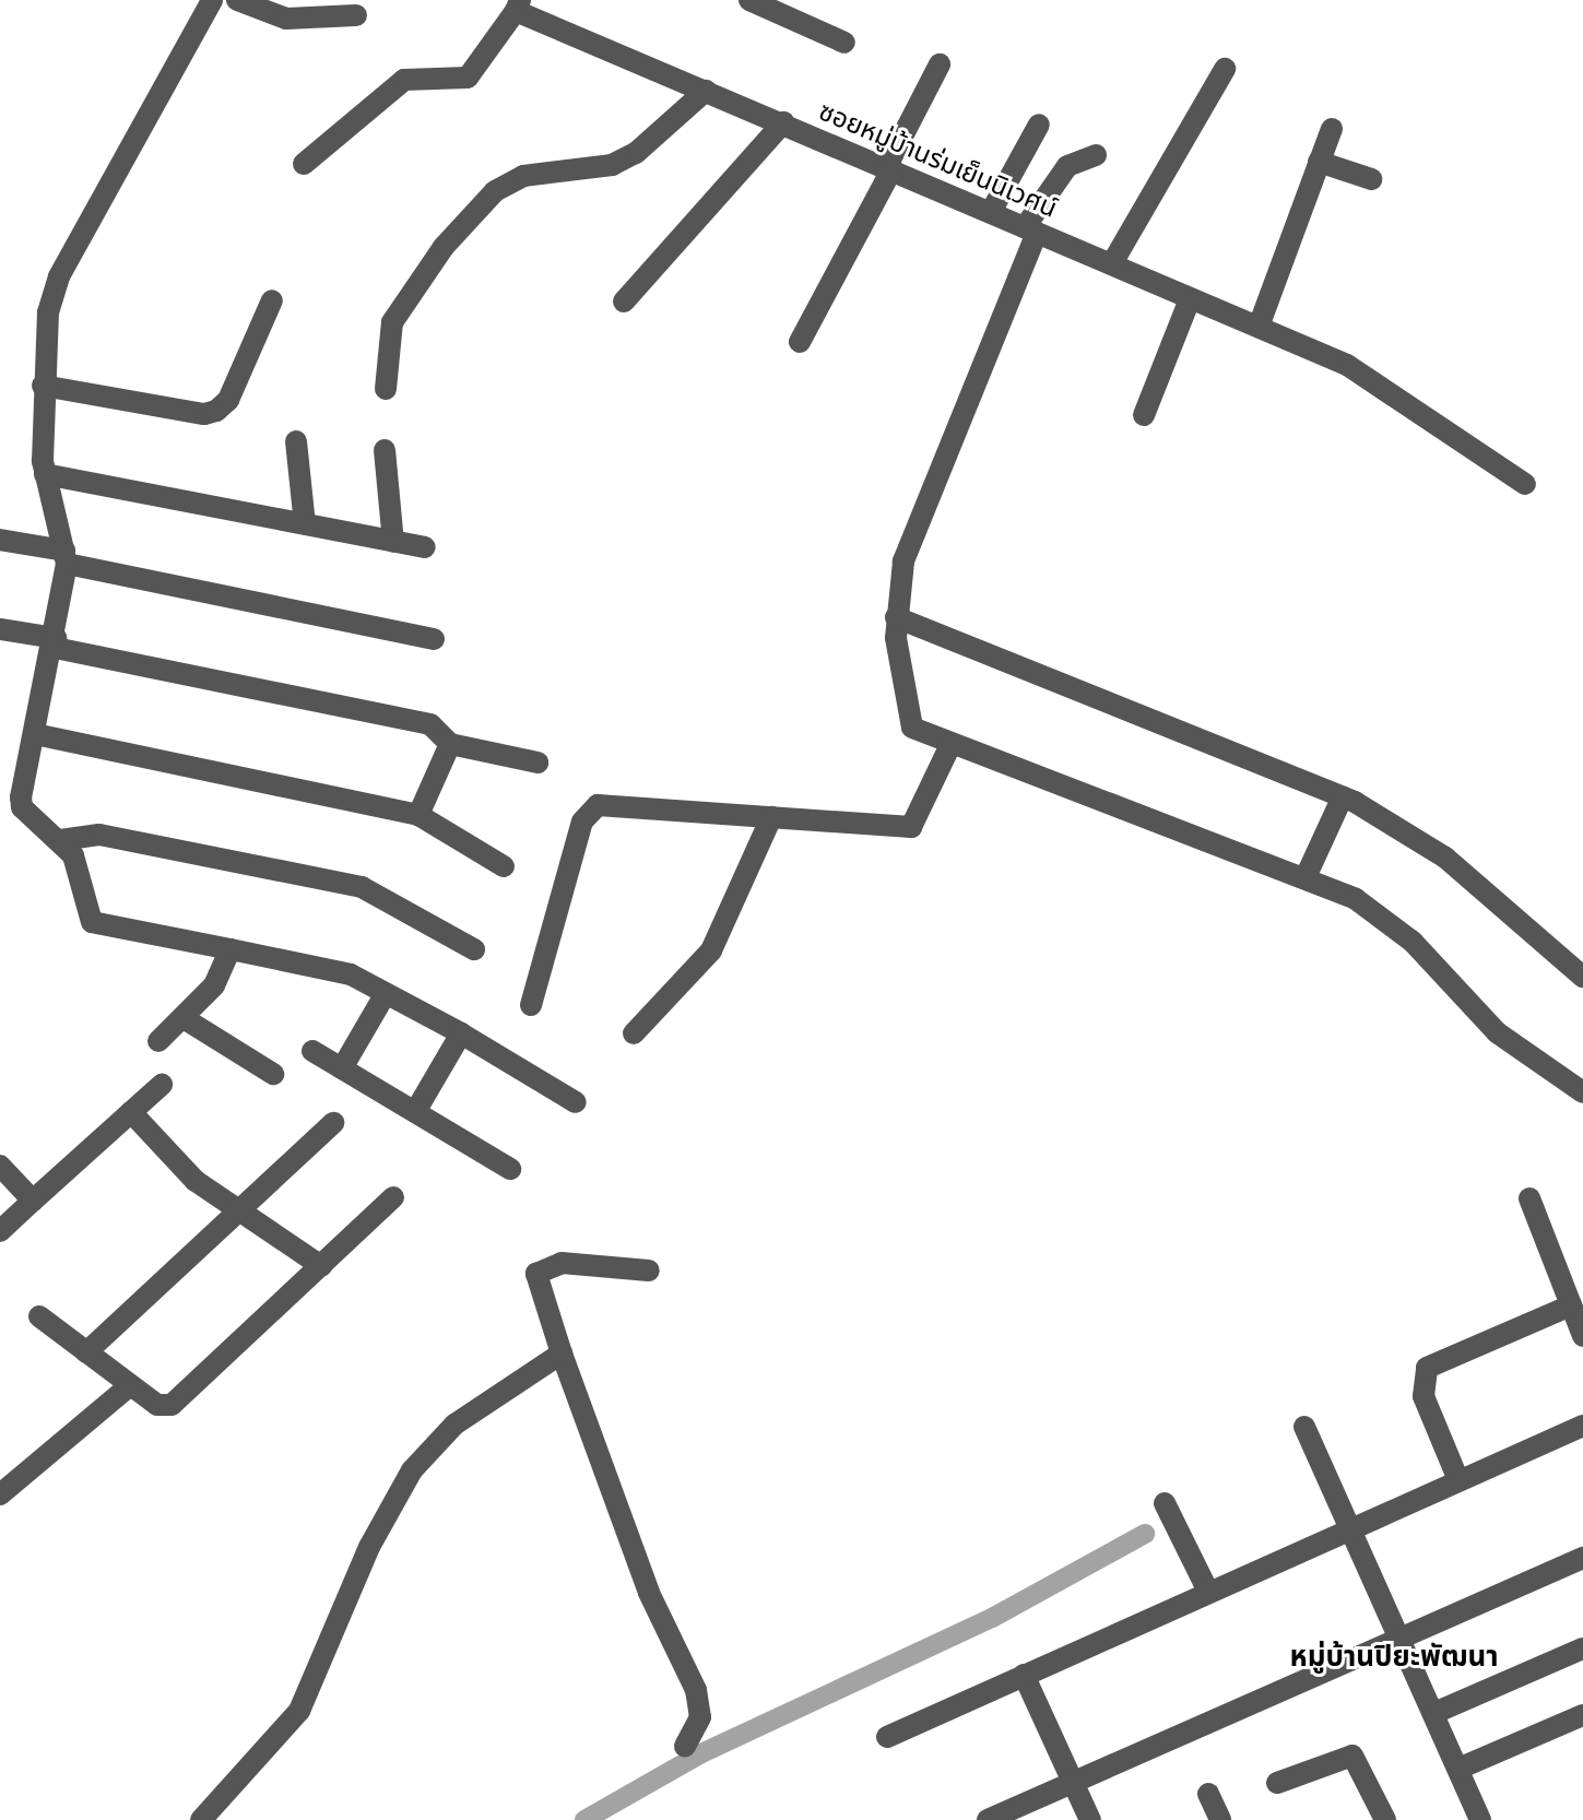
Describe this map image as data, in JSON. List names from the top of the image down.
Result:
{
  "streets": {
    "street": ["ซอยหมู่บ้านร่มเย็นนิเวศน์"]
  },
  "districts": ["หมู่บ้านปิยะพัฒนา"]
}
